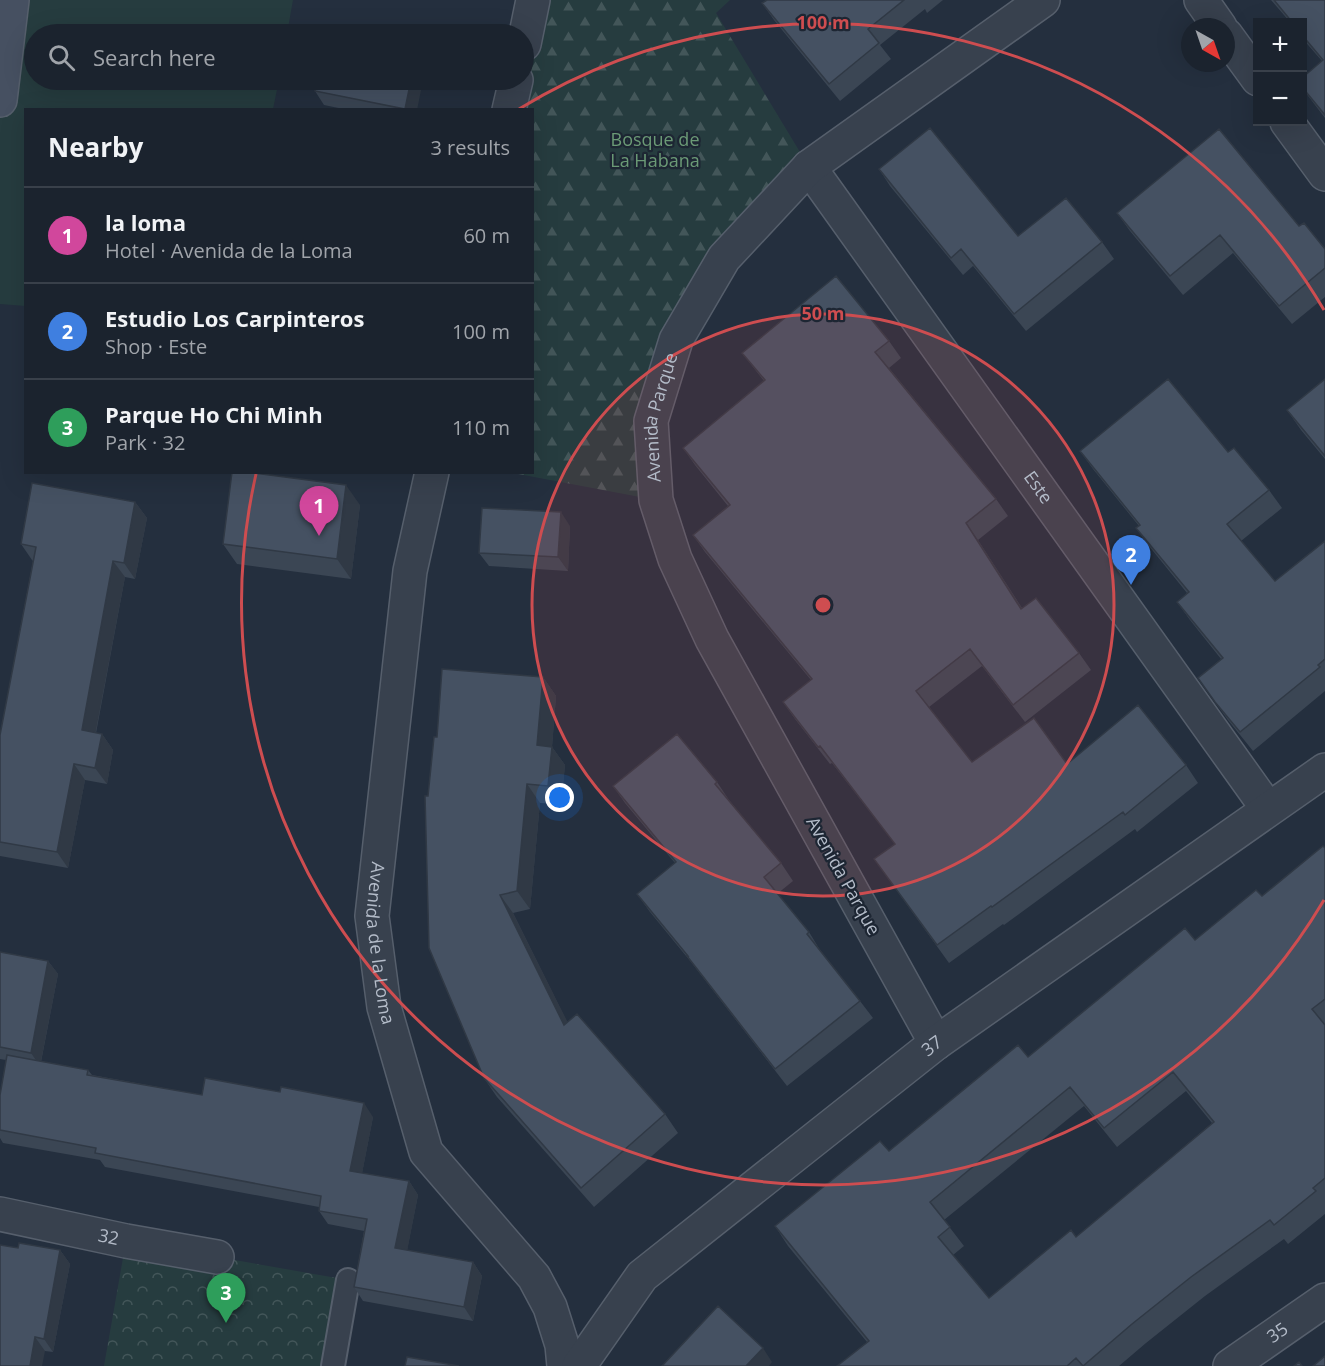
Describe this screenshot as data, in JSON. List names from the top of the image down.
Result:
{
  "streets": {
    "street": [
      "Avenida Parque",
      "Este",
      "Avenida de la Loma",
      "37",
      "32",
      "35"
    ]
  },
  "crossings": [
    ["Avenida Parque", "Este"],
    ["Avenida Parque", "37"],
    ["Este", "37"]
  ],
  "parks": ["Bosque de La Habana"],
  "north": "bottom right",
  "page": {
    "map_buttons": ["+", "−"],
    "search": "Search here",
    "heading": ["Nearby", "3 results"],
    "list": [
      {
        "mark": "1",
        "name": "la loma",
        "note": "Hotel · Avenida de la Loma",
        "value": "60 m"
      },
      {
        "mark": "2",
        "name": "Estudio Los Carpinteros",
        "note": "Shop · Este",
        "value": "100 m"
      },
      {
        "mark": "3",
        "name": "Parque Ho Chi Minh",
        "note": "Park · 32",
        "value": "110 m"
      }
    ],
    "pins": ["1", "2", "3"]
  },
  "rings": ["100 m", "50 m"]
}
